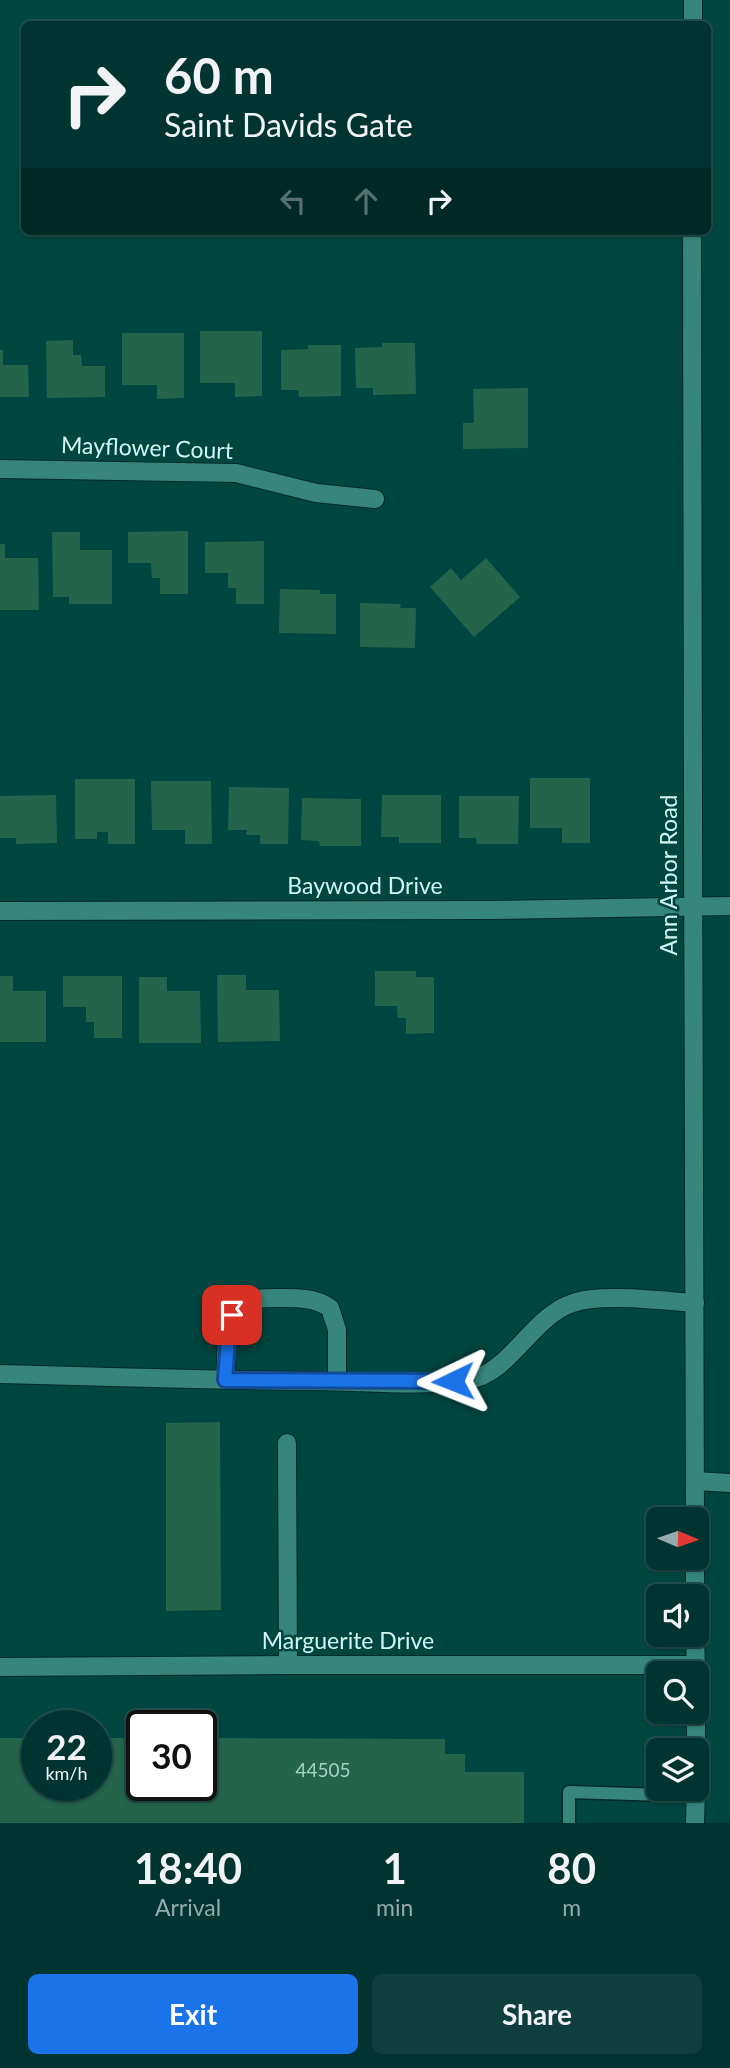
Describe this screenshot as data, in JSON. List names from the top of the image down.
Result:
{
  "streets": {
    "street": [
      "Mayflower Court",
      "Ann Arbor Road",
      "Baywood Drive",
      "Marguerite Drive"
    ]
  },
  "crossings": [
    ["Ann Arbor Road", "Baywood Drive"]
  ],
  "house_numbers": ["44505"],
  "north": "right",
  "page": {
    "turn": ["60 m", "Saint Davids Gate"],
    "speed": "22 km/h",
    "limit": "30",
    "eta": [
      "18:40",
      "Arrival",
      "1",
      "min",
      "80",
      "m"
    ],
    "buttons": ["Exit", "Share"]
  }
}
